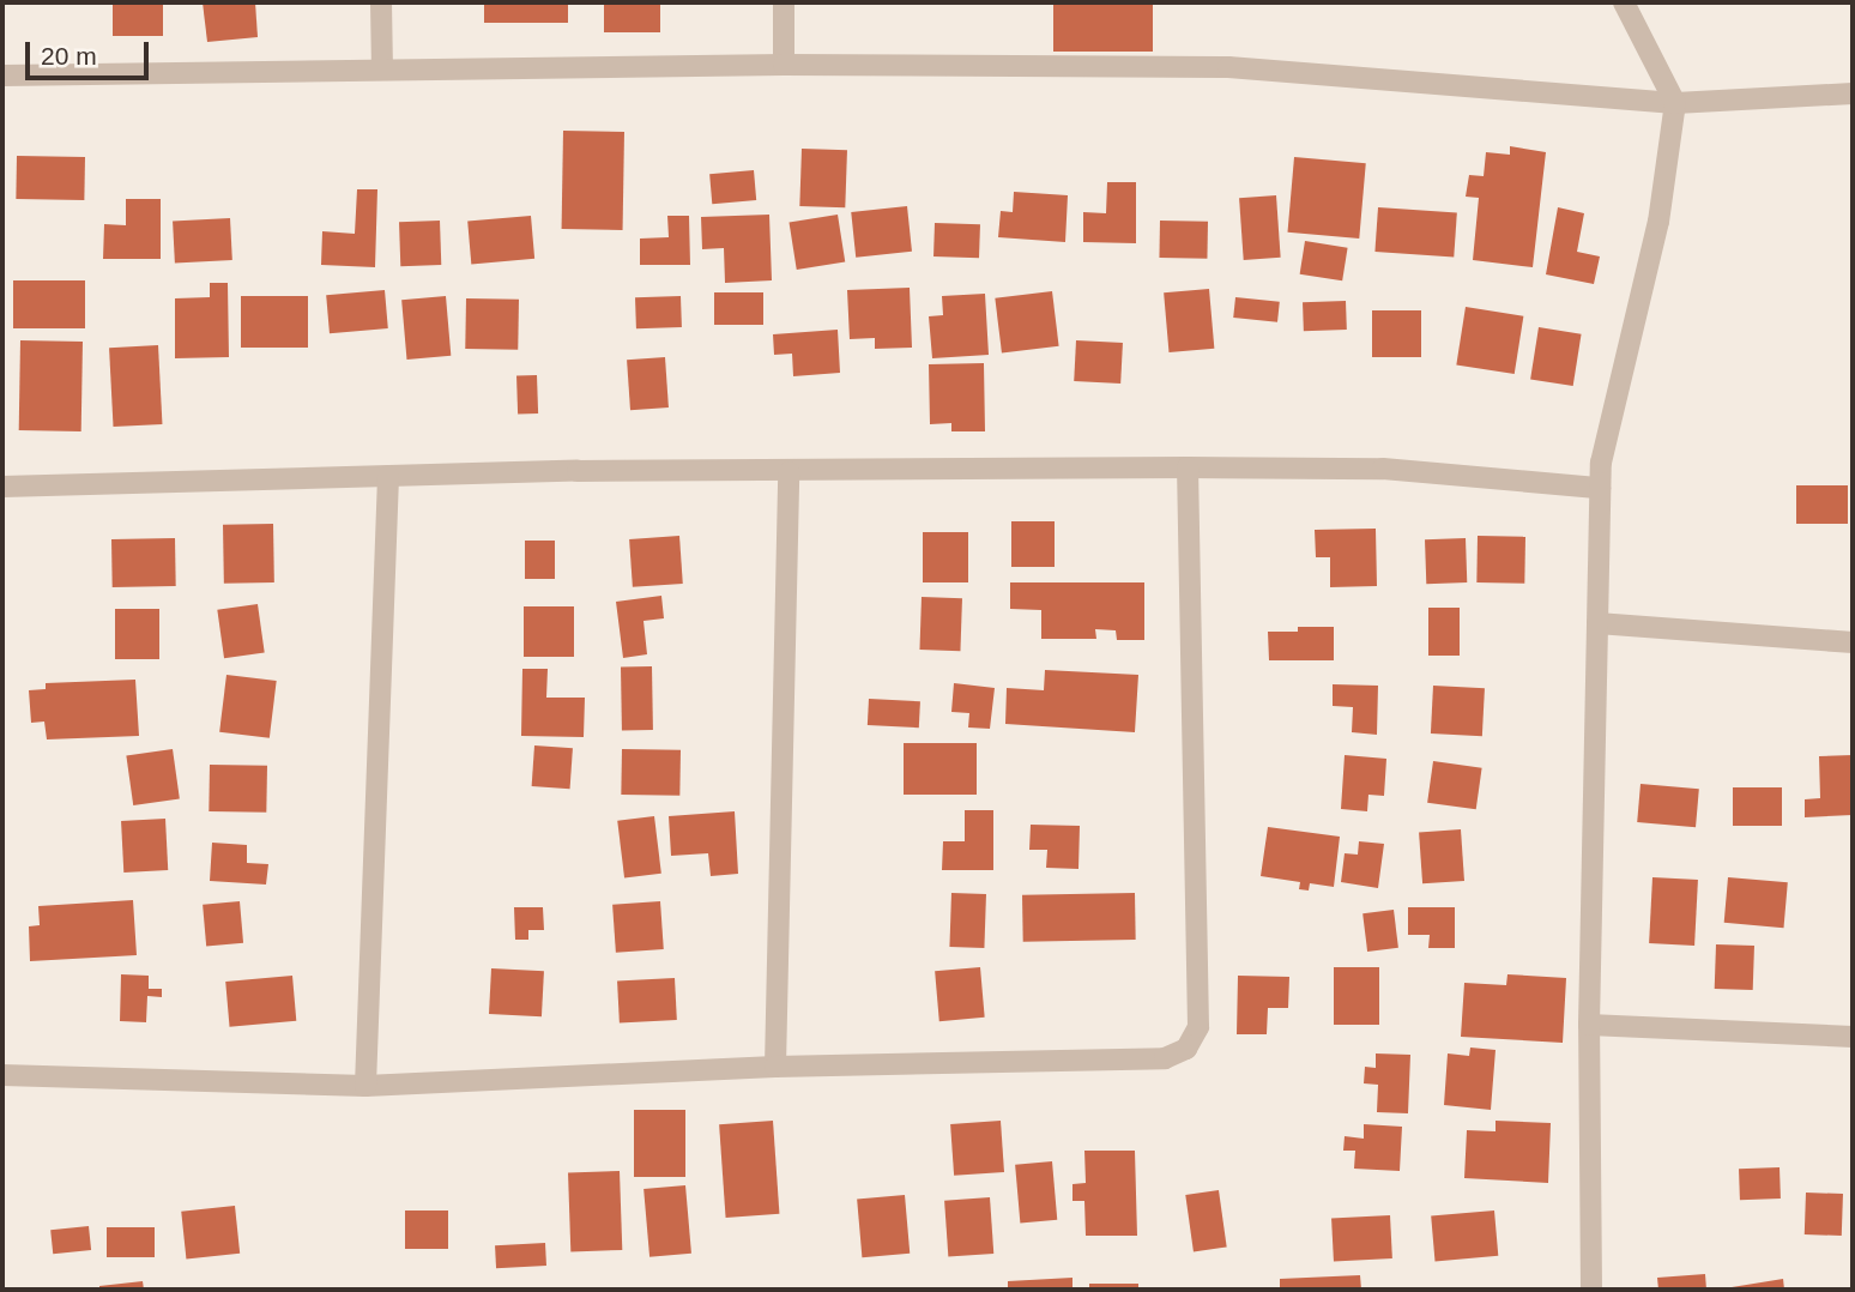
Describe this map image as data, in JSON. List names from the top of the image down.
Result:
{
  "scale_bar": "20 m"
}
